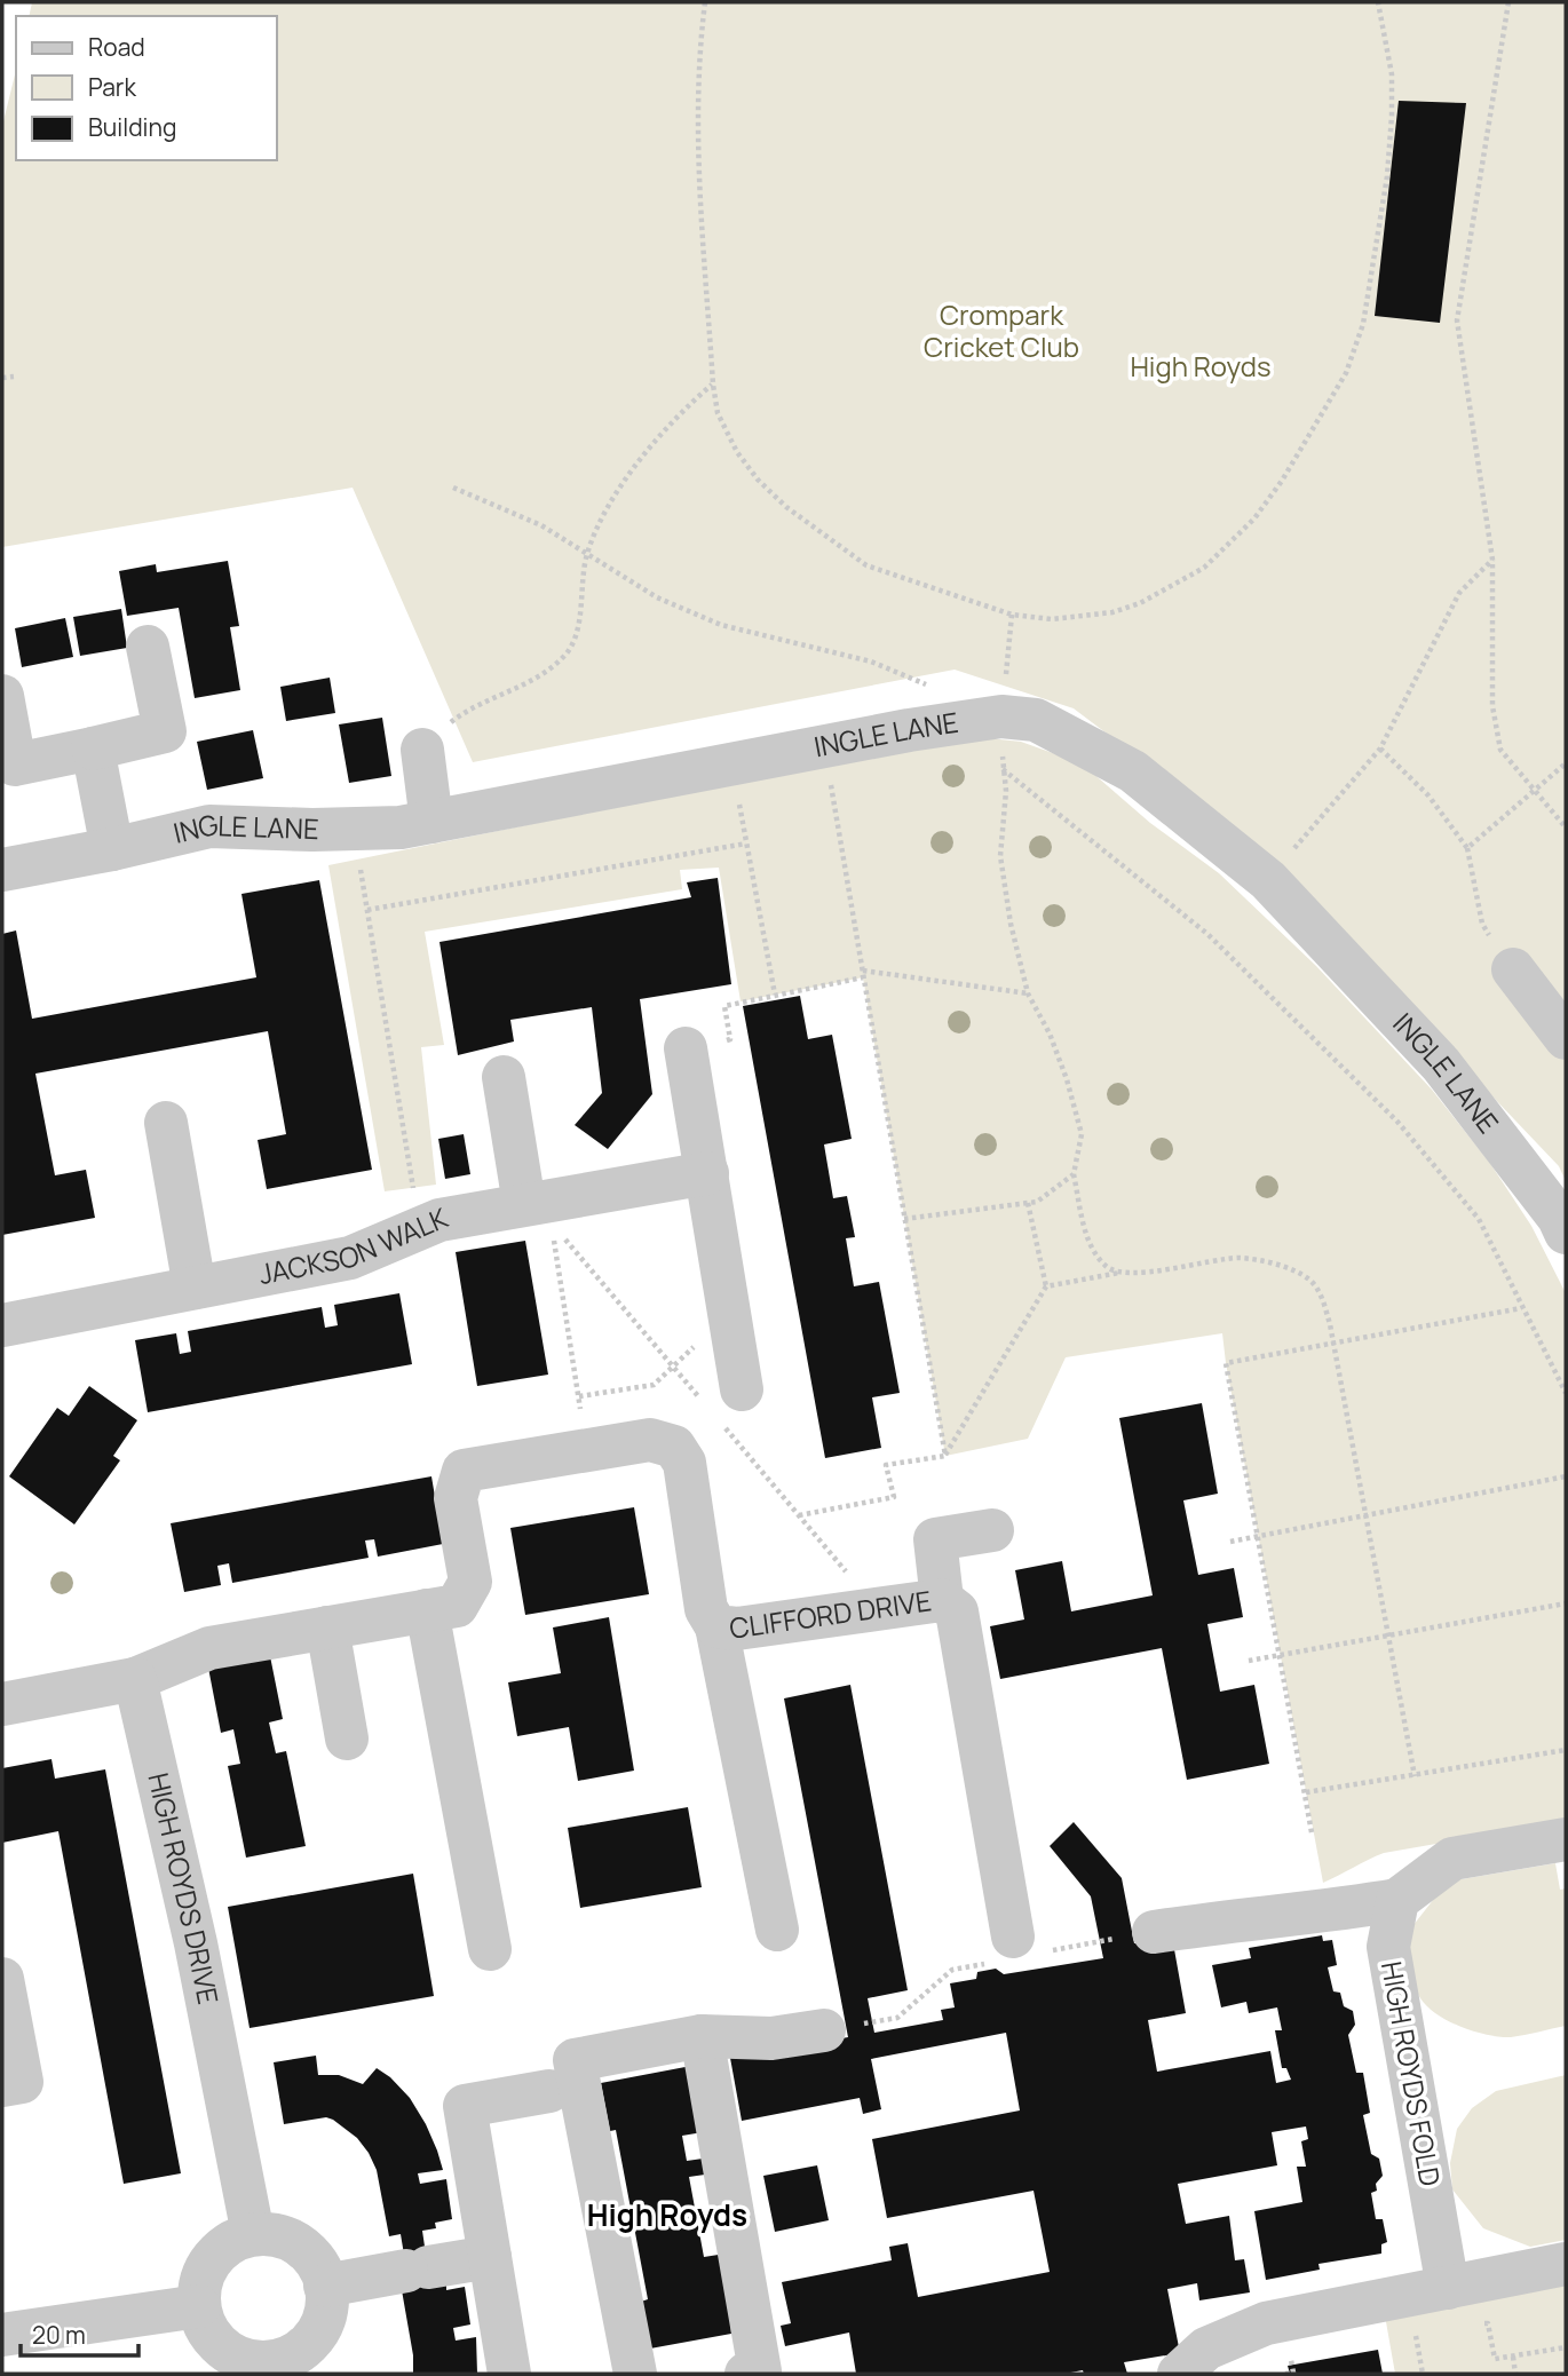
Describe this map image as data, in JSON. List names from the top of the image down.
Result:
{
  "streets": {
    "street": [
      "INGLE LANE",
      "JACKSON WALK",
      "CLIFFORD DRIVE",
      "HIGH ROYDS DRIVE",
      "HIGH ROYDS FOLD"
    ]
  },
  "crossings": [
    ["CLIFFORD DRIVE", "HIGH ROYDS DRIVE"]
  ],
  "districts": ["High Royds"],
  "parks": ["Crompark Cricket Club", "High Royds"],
  "legend": ["Road", "Park", "Building"],
  "scale_bar": "20 m"
}
